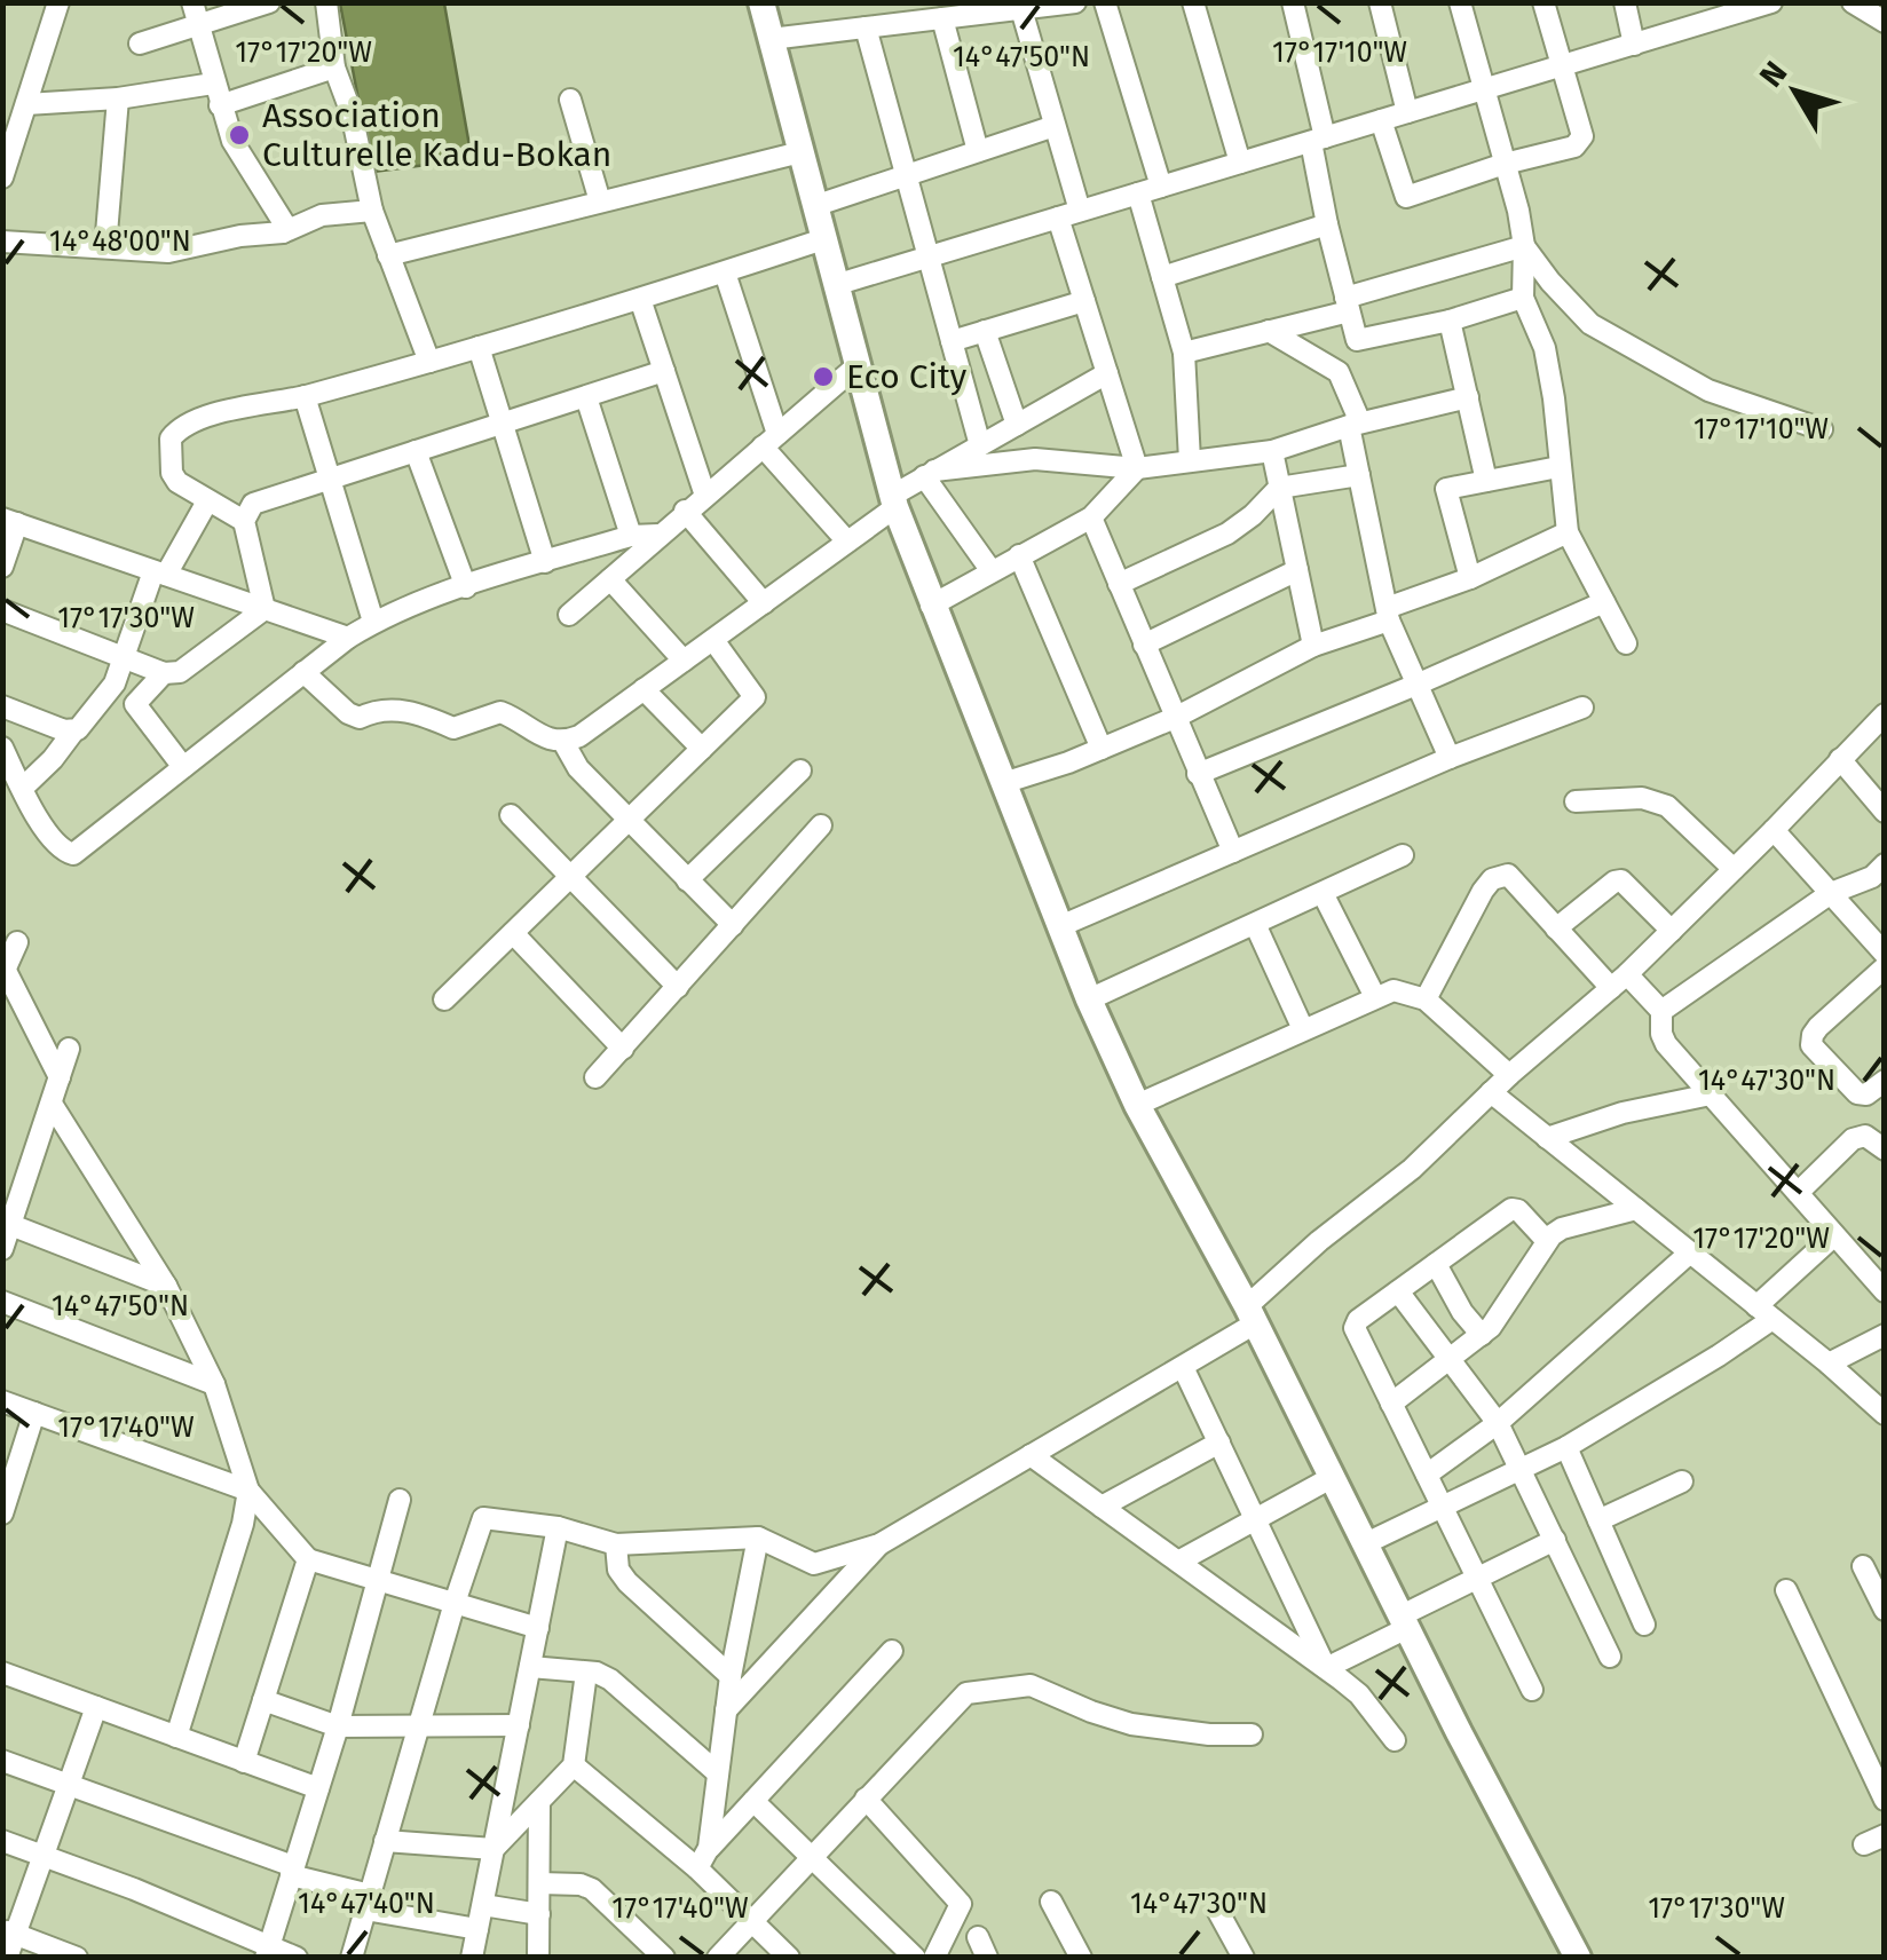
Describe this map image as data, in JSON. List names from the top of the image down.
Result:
{
  "places": ["Association Culturelle Kadu-Bokan", "Eco City"],
  "north": "top left",
  "coordinates": [
    "17°17'20\"W",
    "17°17'10\"W",
    "14°47'50\"N",
    "14°48'00\"N",
    "17°17'30\"W",
    "14°47'30\"N",
    "17°17'40\"W",
    "14°47'40\"N"
  ]
}
